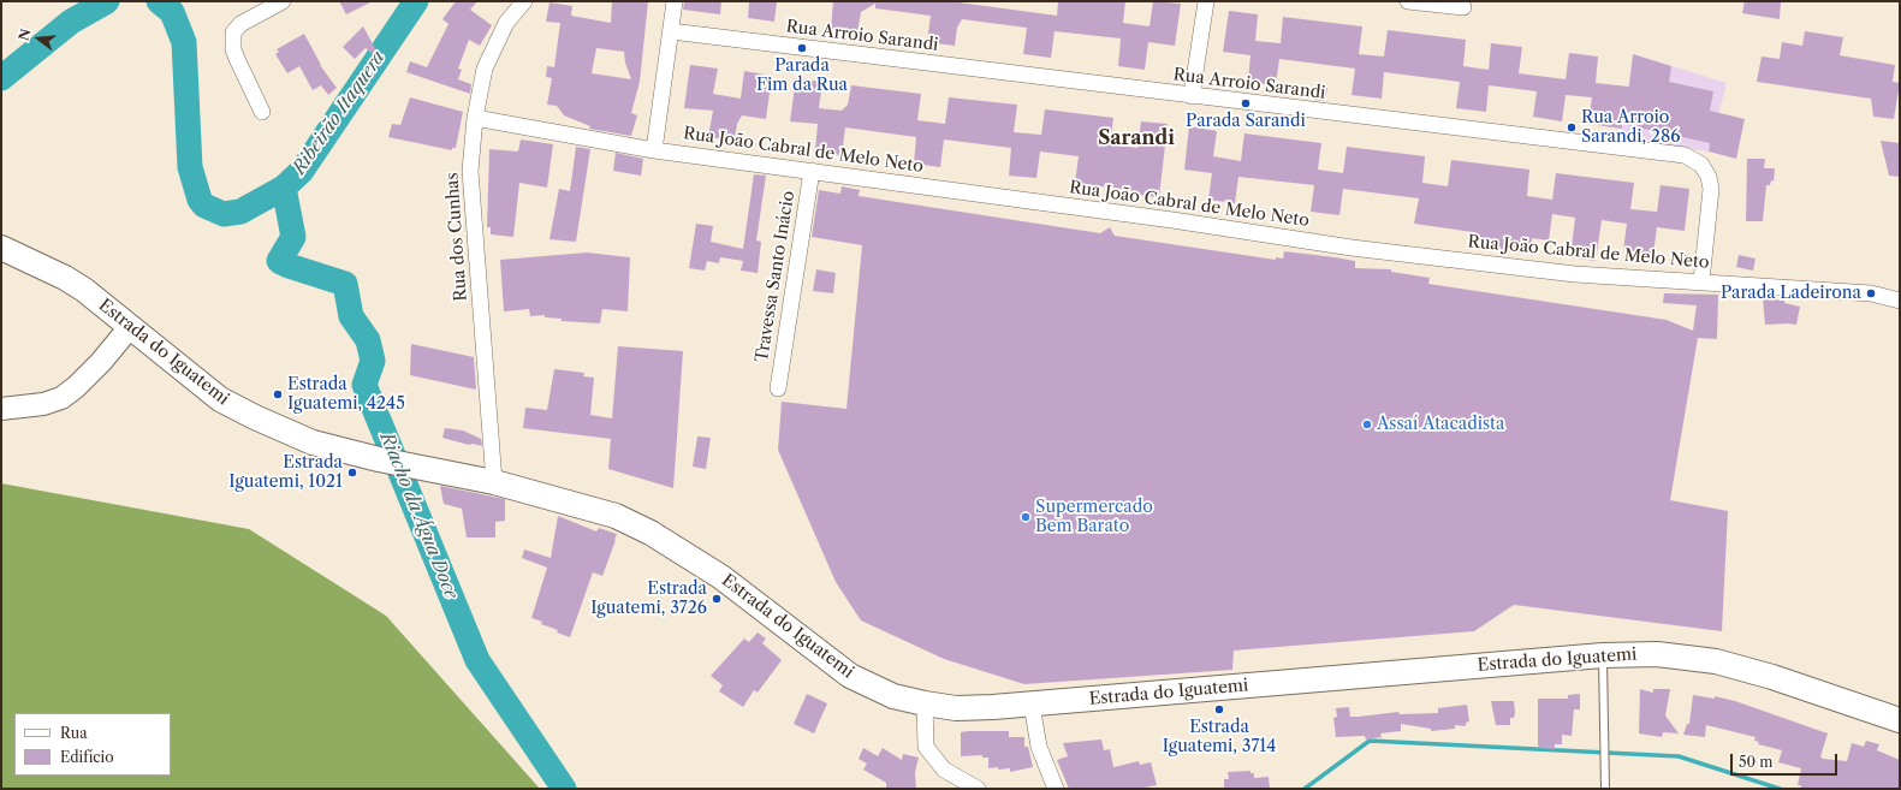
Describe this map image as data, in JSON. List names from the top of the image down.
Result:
{
  "streets": {
    "main road": ["Estrada do Iguatemi"],
    "street": [
      "Rua Arroio Sarandi",
      "Rua João Cabral de Melo Neto",
      "Rua dos Cunhas",
      "Travessa Santo Inácio"
    ]
  },
  "crossings": [
    ["Rua Arroio Sarandi", "Rua João Cabral de Melo Neto"],
    ["Rua João Cabral de Melo Neto", "Rua dos Cunhas"],
    ["Rua João Cabral de Melo Neto", "Travessa Santo Inácio"],
    ["Rua dos Cunhas", "Estrada do Iguatemi"]
  ],
  "districts": ["Sarandi"],
  "water": ["Ribeirão Itaquera", "Riacho da Água Doce"],
  "places": [
    "Parada Fim da Rua",
    "Parada Sarandi",
    "Rua Arroio Sarandi, 286",
    "Parada Ladeirona",
    "Estrada Iguatemi, 4245",
    "Assaí Atacadista",
    "Estrada Iguatemi, 1021",
    "Supermercado Bem Barato",
    "Estrada Iguatemi, 3726",
    "Estrada Iguatemi, 3714"
  ],
  "legend": ["Rua", "Edifício"],
  "scale_bar": "50 m",
  "north": "left"
}
